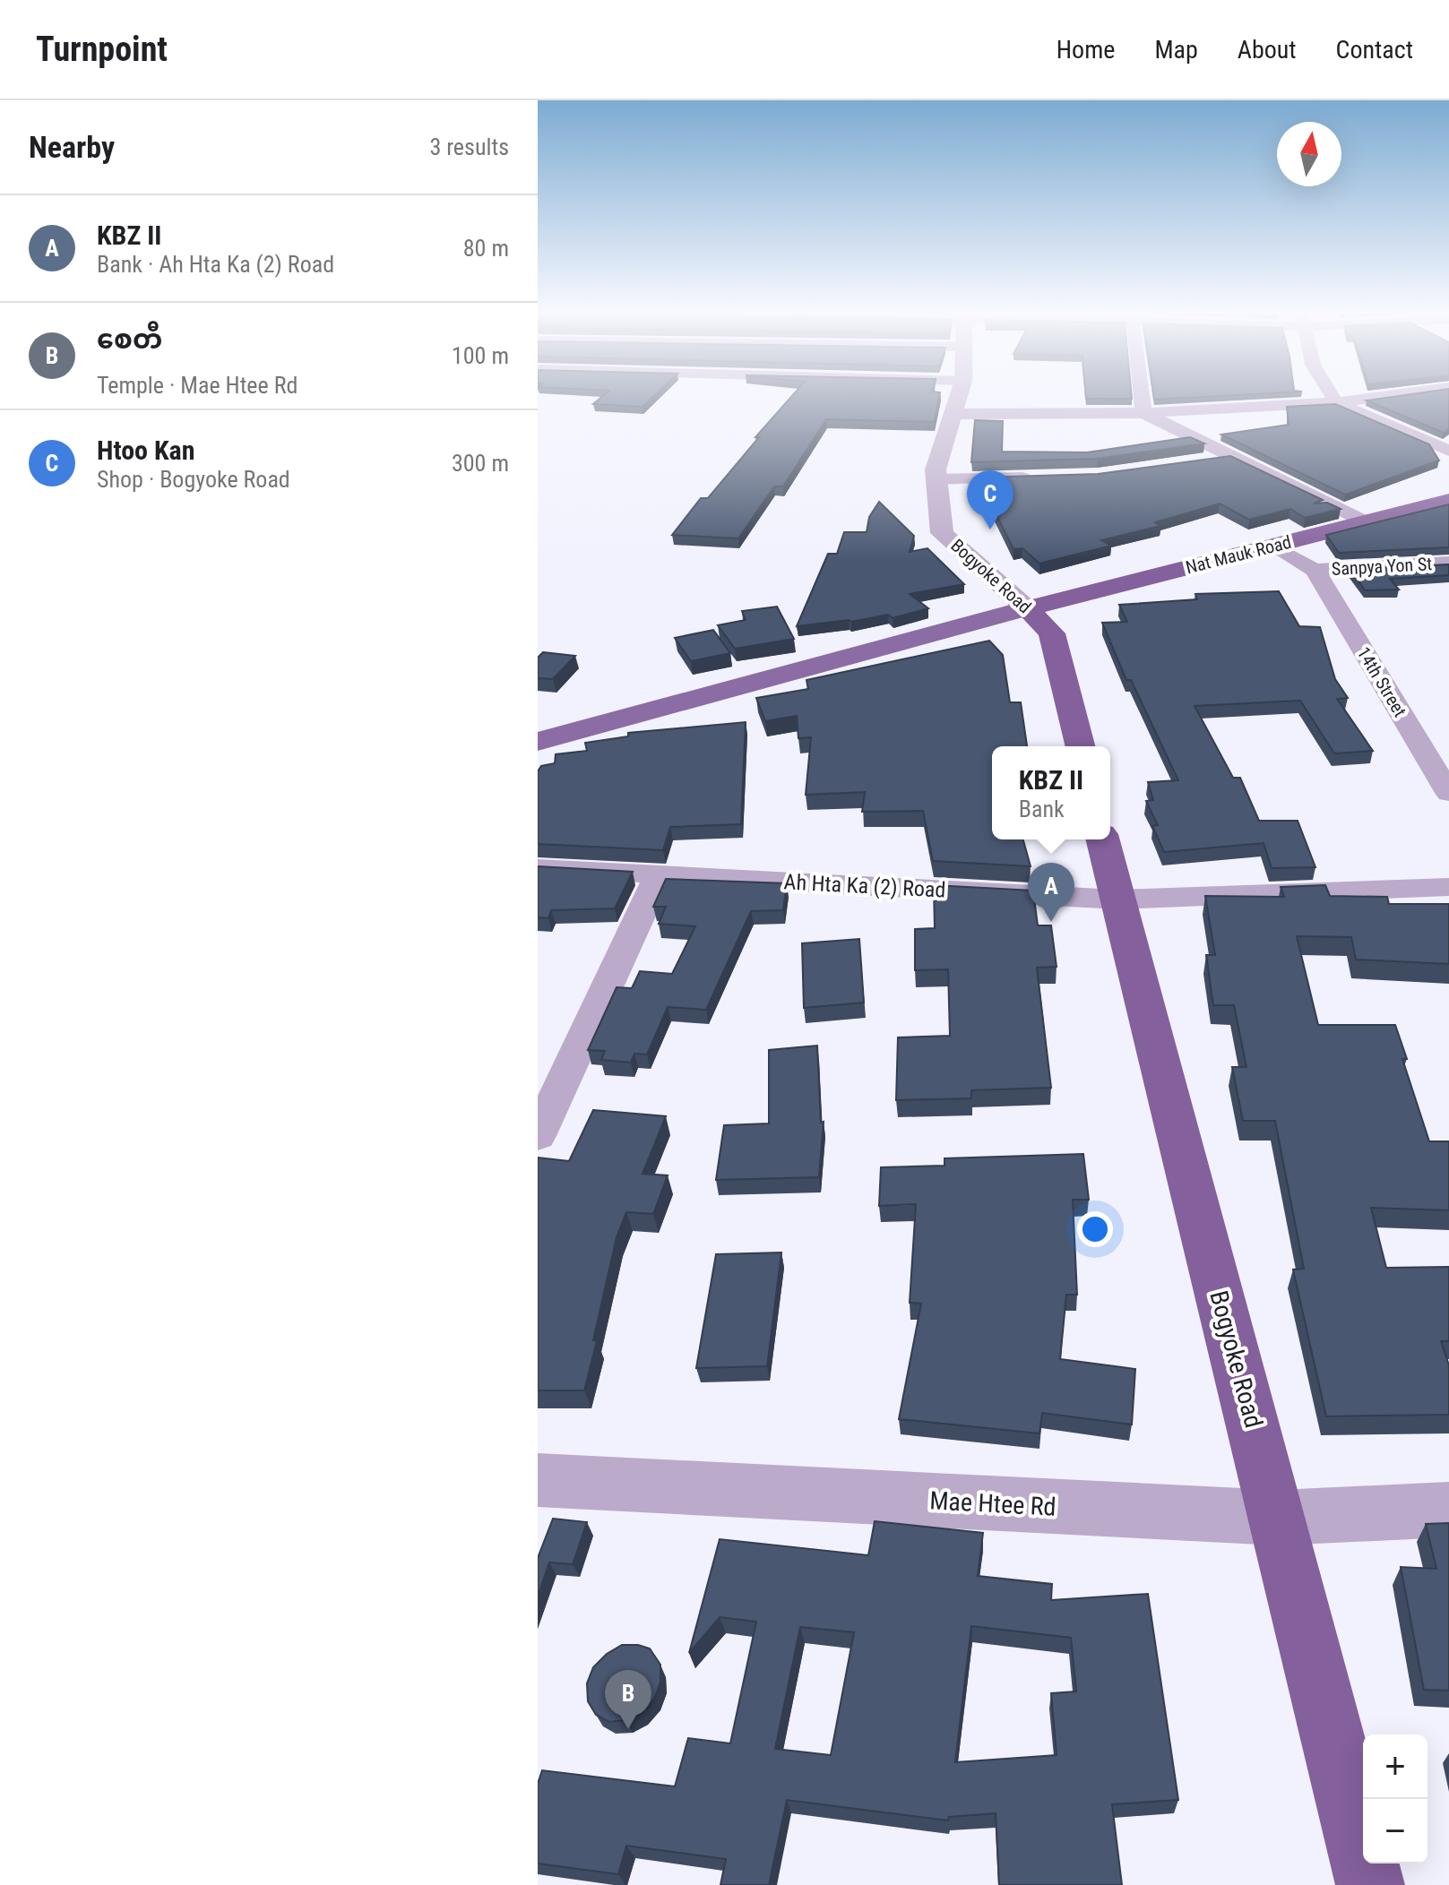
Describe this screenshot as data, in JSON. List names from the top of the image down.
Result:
{
  "streets": {
    "highway": ["Nat Mauk Road", "Bogyoke Road"],
    "street": [
      "Sanpya Yon St",
      "14th Street",
      "Ah Hta Ka (2) Road",
      "Mae Htee Rd"
    ]
  },
  "crossings": [
    ["Nat Mauk Road", "Bogyoke Road"],
    ["Sanpya Yon St", "14th Street"],
    ["Bogyoke Road", "Ah Hta Ka (2) Road"],
    ["Bogyoke Road", "Mae Htee Rd"]
  ],
  "north": "top",
  "page": {
    "header": "Turnpoint",
    "nav": [
      "Home",
      "Map",
      "About",
      "Contact"
    ],
    "heading": ["Nearby", "3 results"],
    "list": [
      {
        "mark": "A",
        "name": "KBZ II",
        "note": "Bank · Ah Hta Ka (2) Road",
        "value": "80 m"
      },
      {
        "mark": "B",
        "name": "စေတီ",
        "note": "Temple · Mae Htee Rd",
        "value": "100 m"
      },
      {
        "mark": "C",
        "name": "Htoo Kan",
        "note": "Shop · Bogyoke Road",
        "value": "300 m"
      }
    ],
    "pins": ["C", "A", "B"],
    "popup": ["KBZ II", "Bank"],
    "map_buttons": ["+", "−"]
  }
}
